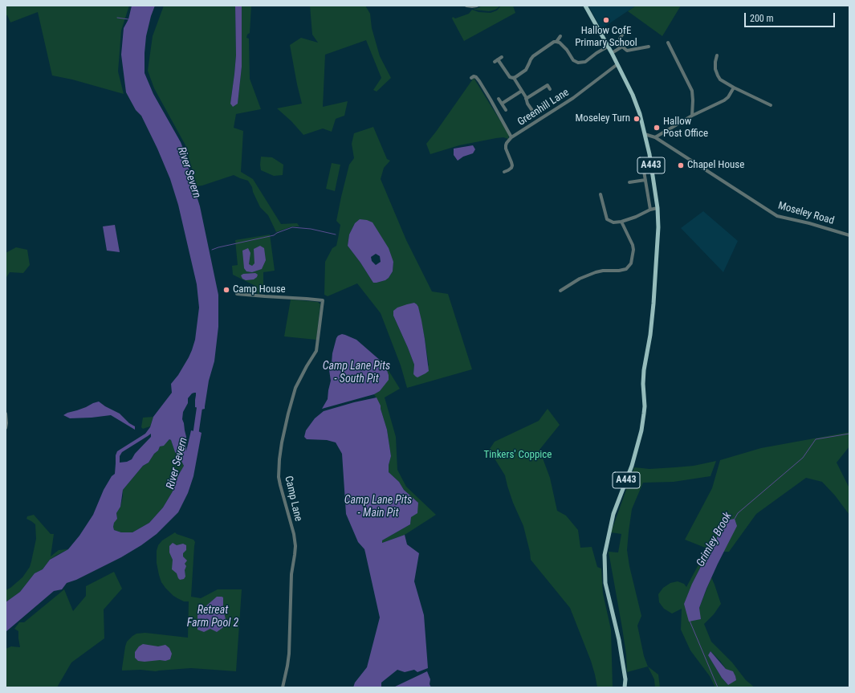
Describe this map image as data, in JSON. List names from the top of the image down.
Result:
{
  "streets": {
    "main road": ["A443"],
    "street": ["Greenhill Lane", "Moseley Road", "Camp Lane"]
  },
  "crossings": [
    ["Greenhill Lane", "A443"],
    ["A443", "Moseley Road"]
  ],
  "water": [
    "River Severn",
    "Camp Lane Pits - South Pit",
    "Camp Lane Pits - Main Pit",
    "Grimley Brook",
    "Retreat Farm Pool 2"
  ],
  "parks": ["Tinkers' Coppice"],
  "places": [
    "Hallow CofE Primary School",
    "Moseley Turn",
    "Hallow Post Office",
    "Chapel House",
    "Camp House"
  ],
  "scale_bar": "200 m"
}
